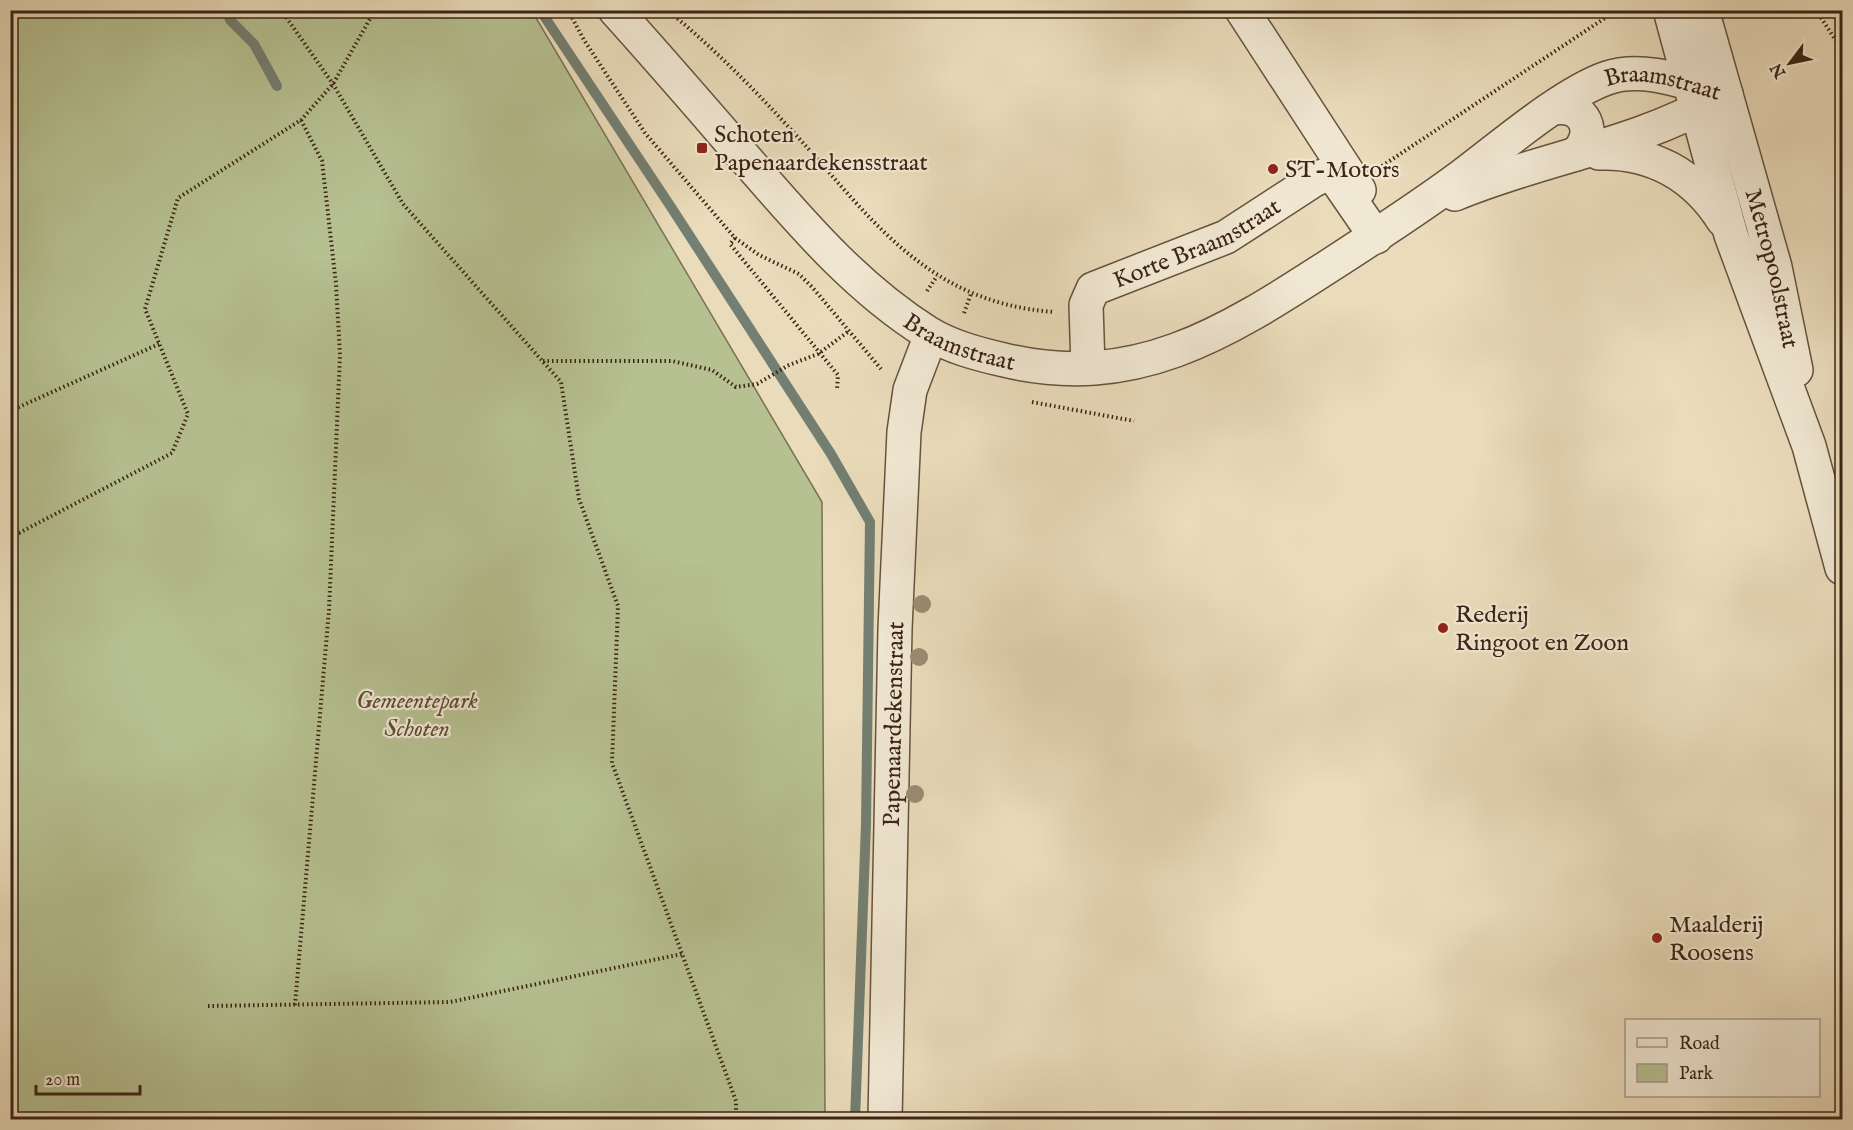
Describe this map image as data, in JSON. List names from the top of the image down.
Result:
{
  "streets": {
    "street": [
      "Braamstraat",
      "Korte Braamstraat",
      "Metropoolstraat",
      "Papenaardekenstraat"
    ]
  },
  "crossings": [
    ["Braamstraat", "Korte Braamstraat"],
    ["Braamstraat", "Metropoolstraat"],
    ["Braamstraat", "Papenaardekenstraat"]
  ],
  "parks": ["Gemeentepark Schoten"],
  "places": {
    "transit": ["Schoten Papenaardekensstraat"],
    "other": ["ST-Motors", "Rederij Ringoot en Zoon", "Maalderij Roosens"]
  },
  "legend": ["Road", "Park"],
  "scale_bar": "20 m",
  "north": "bottom left"
}
